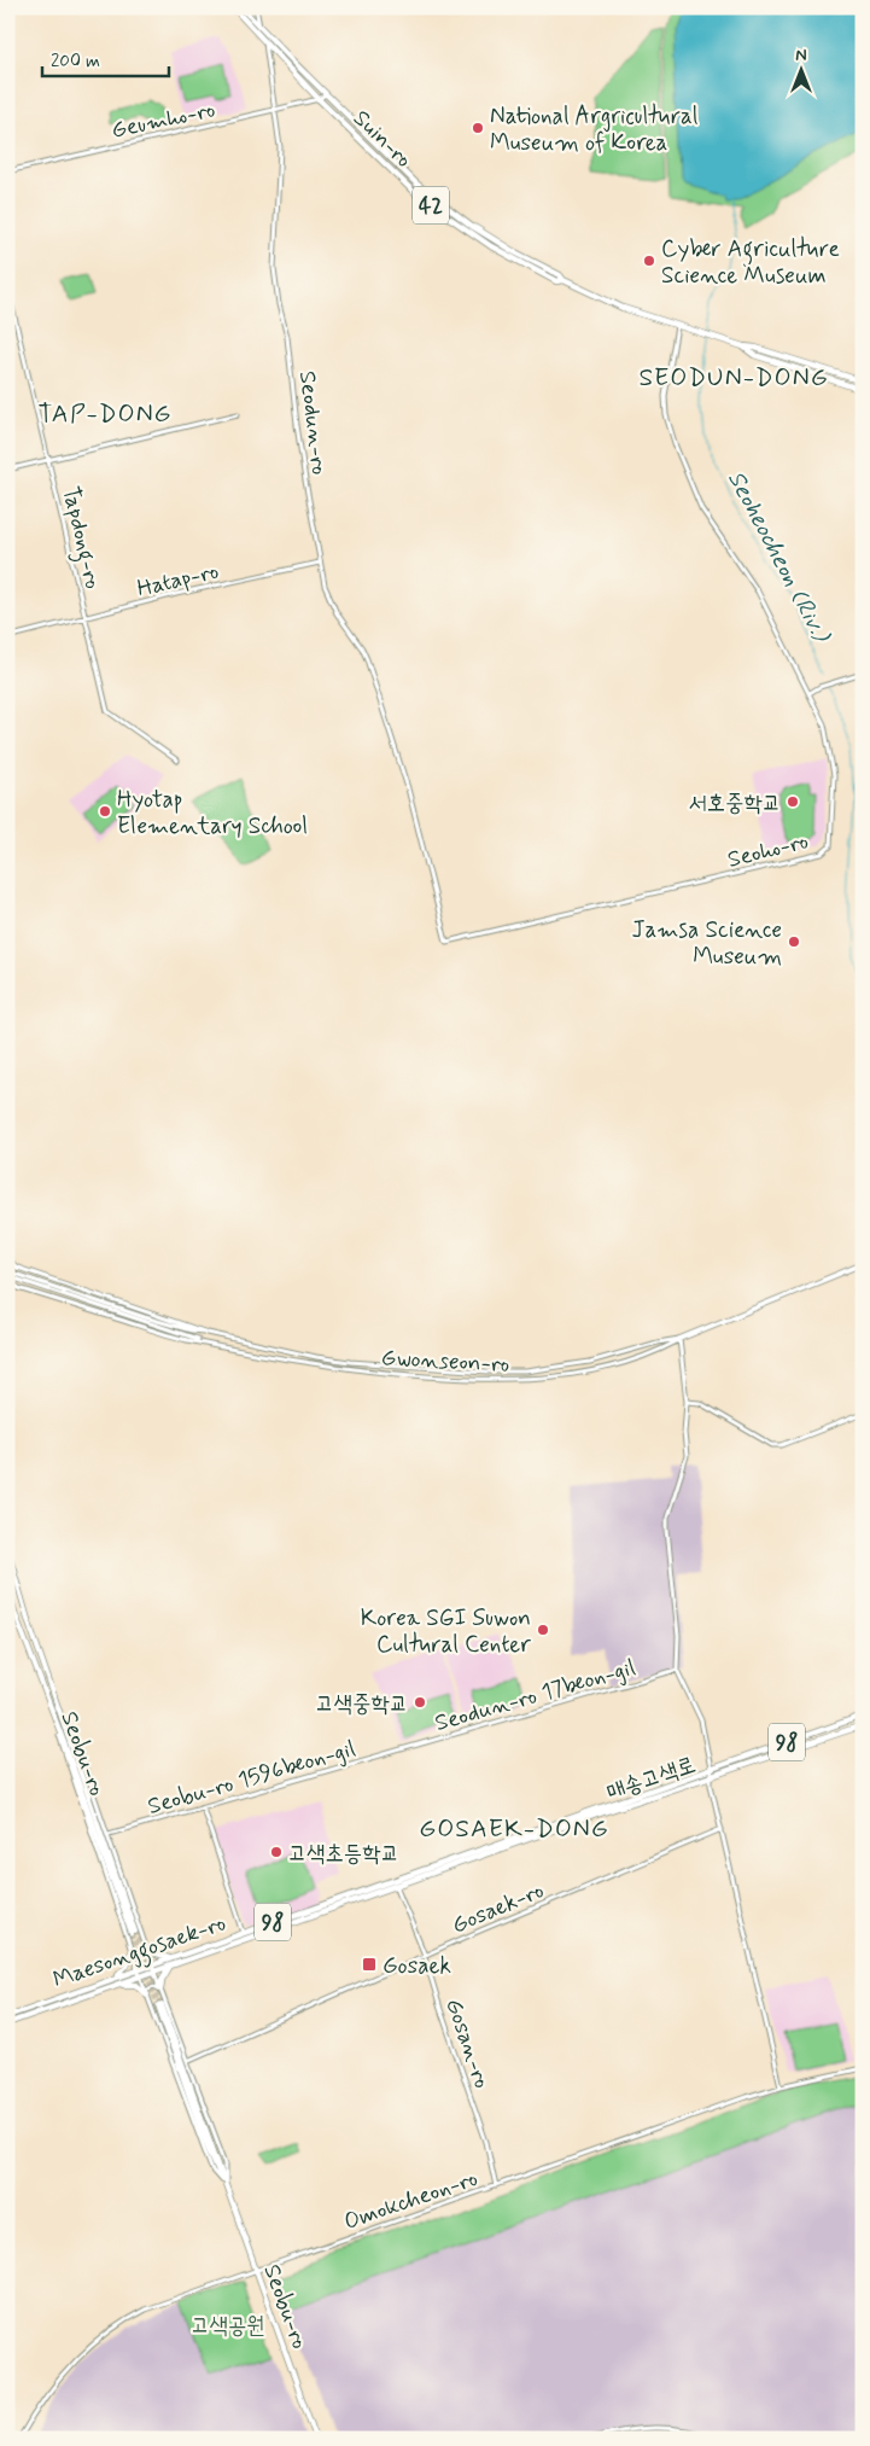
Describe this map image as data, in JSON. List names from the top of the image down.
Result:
{
  "streets": {
    "main road": [
      "Suin-ro",
      "42",
      "Gwonseon-ro",
      "98",
      "Seobu-ro",
      "매송고색로",
      "Maesonggosaek-ro"
    ],
    "street": [
      "Geumho-ro",
      "Seodun-ro",
      "Tapdong-ro",
      "Hatap-ro",
      "Seoho-ro",
      "Seodun-ro 17beon-gil",
      "Seobu-ro 1596beon-gil",
      "Gosaek-ro",
      "Gosan-ro",
      "Omokcheon-ro"
    ]
  },
  "crossings": [
    ["Geumho-ro", "Suin-ro"],
    ["Geumho-ro", "Seodun-ro"],
    ["Suin-ro", "Seodun-ro"],
    ["Suin-ro", "Seoho-ro"],
    ["Seodun-ro", "Hatap-ro"],
    ["Seodun-ro", "Seoho-ro"],
    ["Tapdong-ro", "Hatap-ro"],
    ["Seodun-ro 17beon-gil", "Seobu-ro 1596beon-gil"],
    ["Seobu-ro", "Omokcheon-ro"],
    ["매송고색로", "Maesonggosaek-ro"],
    ["매송고색로", "Gosan-ro"],
    ["Gosaek-ro", "Gosan-ro"],
    ["Maesonggosaek-ro", "Gosan-ro"],
    ["Gosan-ro", "Omokcheon-ro"]
  ],
  "districts": ["SEODUN-DONG", "TAP-DONG", "GOSAEK-DONG"],
  "water": ["Seoheocheon (Riv.)"],
  "parks": ["고색공원"],
  "places": {
    "other": [
      "National Argricultural Museum of Korea",
      "Cyber Agriculture Science Museum",
      "서호중학교",
      "Hyotap Elementary School",
      "Jamsa Science Museum",
      "Korea SGI Suwon Cultural Center",
      "고색중학교",
      "고색초등학교"
    ],
    "transit": ["Gosaek"]
  },
  "scale_bar": "200 m",
  "north": "top"
}
